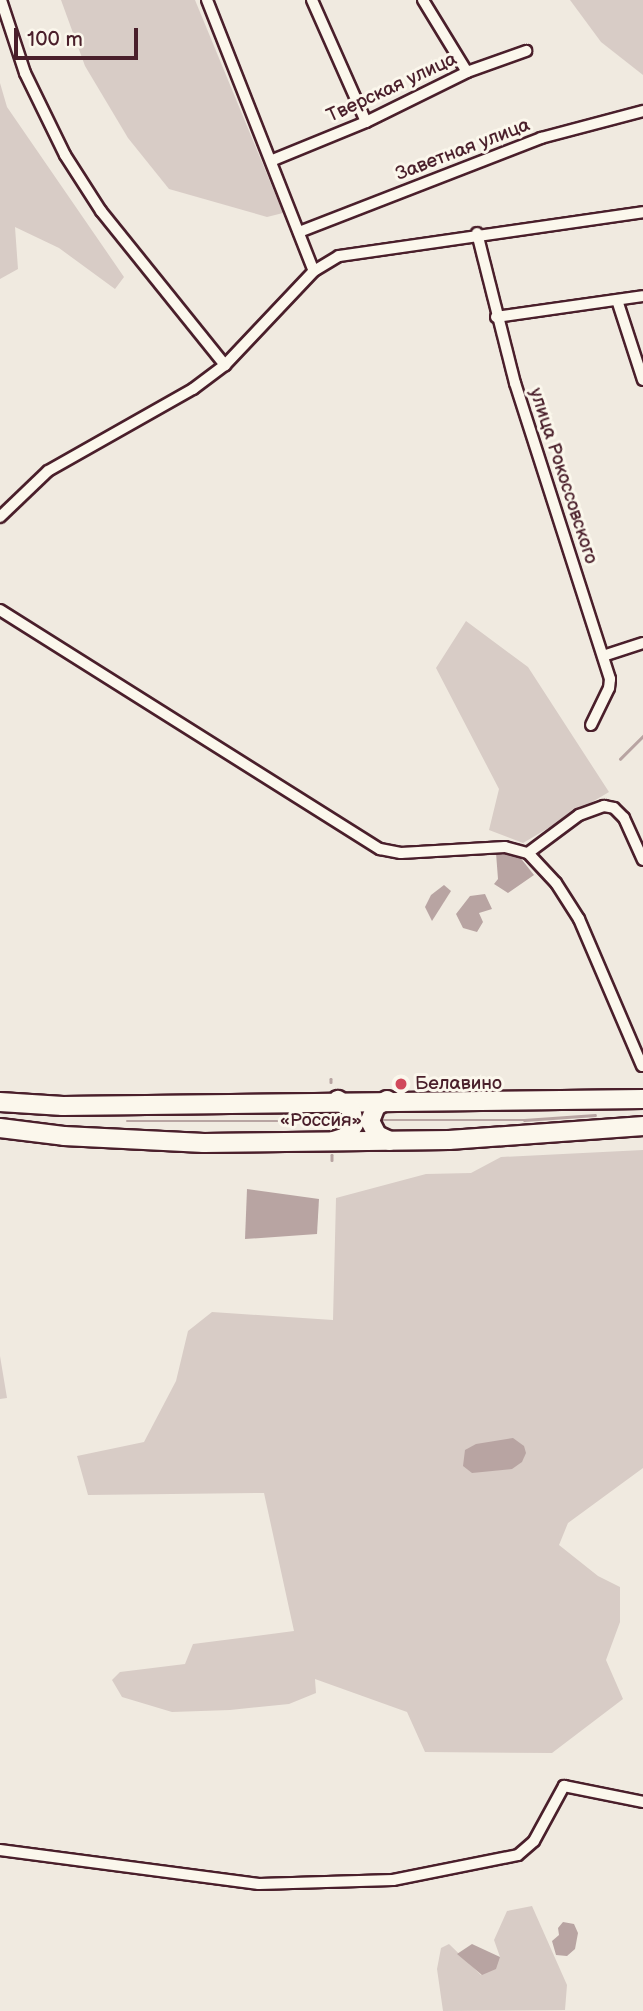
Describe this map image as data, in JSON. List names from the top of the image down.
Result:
{
  "streets": {
    "highway": ["«Россия»"],
    "street": ["Тверская улица", "Заветная улица", "улица Рокоссовского"]
  },
  "places": ["Белавино"],
  "scale_bar": "100 m"
}
